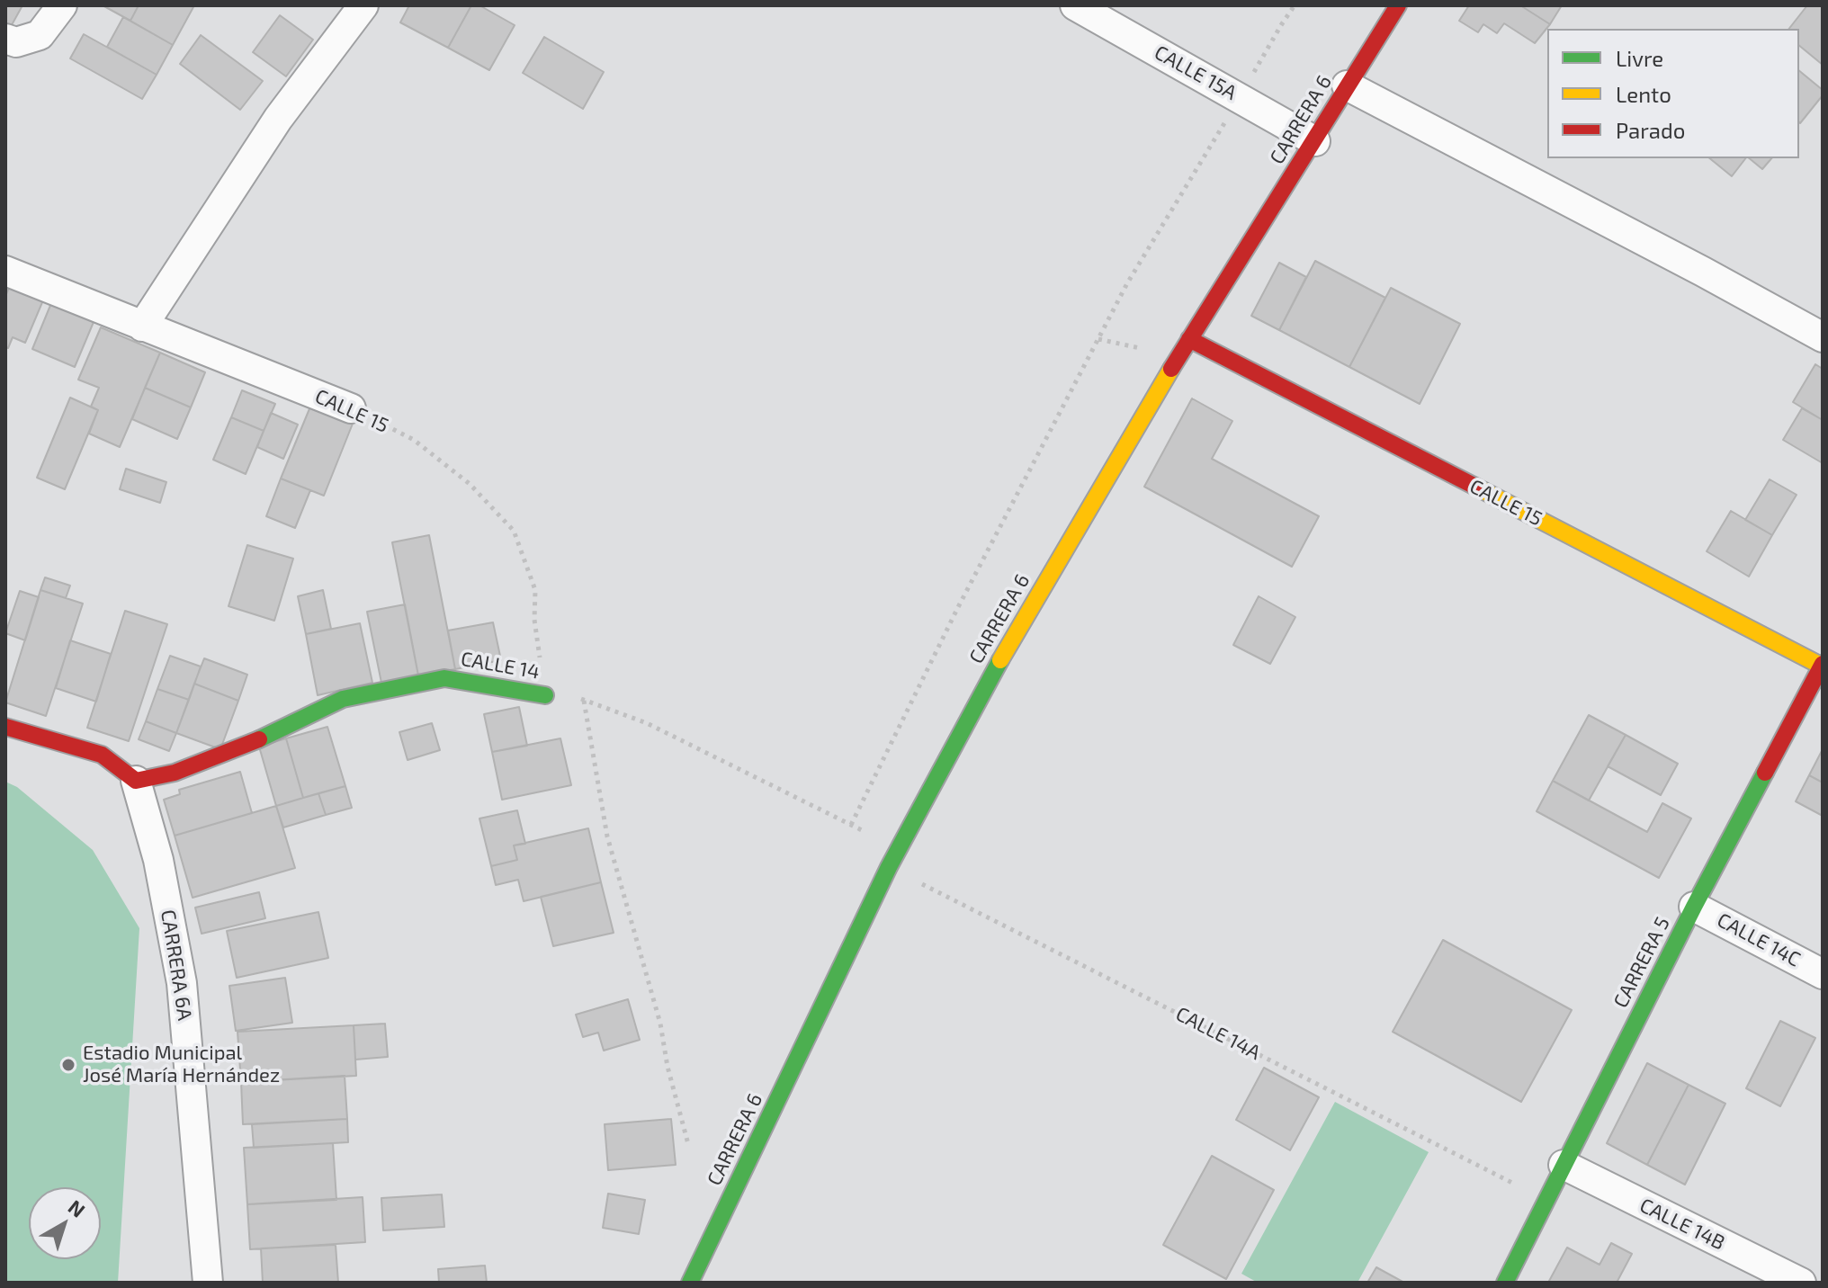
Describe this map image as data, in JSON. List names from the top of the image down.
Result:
{
  "streets": {
    "street": [
      "CALLE 15A",
      "CARRERA 6",
      "CALLE 15",
      "CALLE 14",
      "CALLE 14C",
      "CARRERA 5",
      "CARRERA 6A",
      "CALLE 14B"
    ],
    "path": ["CALLE 14A"]
  },
  "crossings": [
    ["CALLE 15A", "CARRERA 6"],
    ["CARRERA 6", "CALLE 15"],
    ["CARRERA 6", "CALLE 14"],
    ["CARRERA 6", "CALLE 14A"],
    ["CALLE 15", "CALLE 14"],
    ["CALLE 15", "CARRERA 5"],
    ["CALLE 14", "CARRERA 6A"],
    ["CALLE 14C", "CARRERA 5"],
    ["CARRERA 5", "CALLE 14A"],
    ["CARRERA 5", "CALLE 14B"]
  ],
  "places": ["Estadio Municipal José María Hernández"],
  "legend": ["Livre", "Lento", "Parado"],
  "north": "top right"
}
